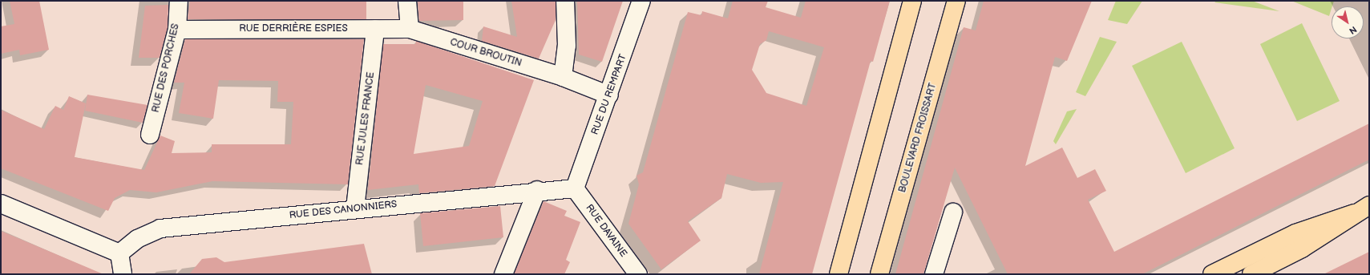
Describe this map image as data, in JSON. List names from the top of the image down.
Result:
{
  "streets": {
    "main road": ["BOULEVARD FROISSART"],
    "street": [
      "RUE DERRIÈRE ESPIES",
      "COUR BROUTIN",
      "RUE DES PORCHES",
      "RUE DU REMPART",
      "RUE JULES FRANCE",
      "RUE DES CANONNIERS",
      "RUE DAVAINE"
    ]
  },
  "crossings": [
    ["RUE DERRIÈRE ESPIES", "COUR BROUTIN"],
    ["RUE DERRIÈRE ESPIES", "RUE DES PORCHES"],
    ["RUE DERRIÈRE ESPIES", "RUE JULES FRANCE"],
    ["COUR BROUTIN", "RUE DU REMPART"],
    ["RUE DU REMPART", "RUE DES CANONNIERS"],
    ["RUE DU REMPART", "RUE DAVAINE"],
    ["RUE JULES FRANCE", "RUE DES CANONNIERS"],
    ["RUE DES CANONNIERS", "RUE DAVAINE"]
  ],
  "north": "bottom right"
}
